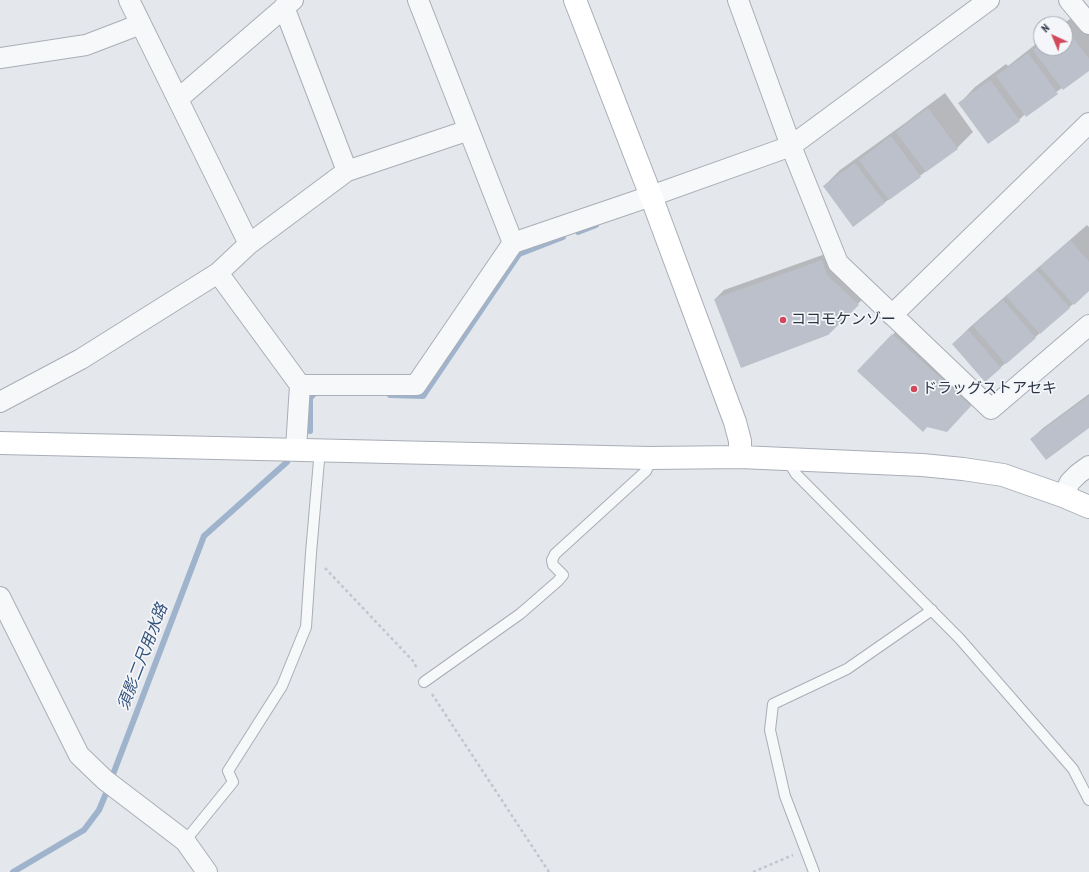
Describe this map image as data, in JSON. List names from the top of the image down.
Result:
{
  "water": ["須影二尺用水路"],
  "places": ["ココモケンゾー", "ドラッグストアセキ"],
  "north": "top left"
}
